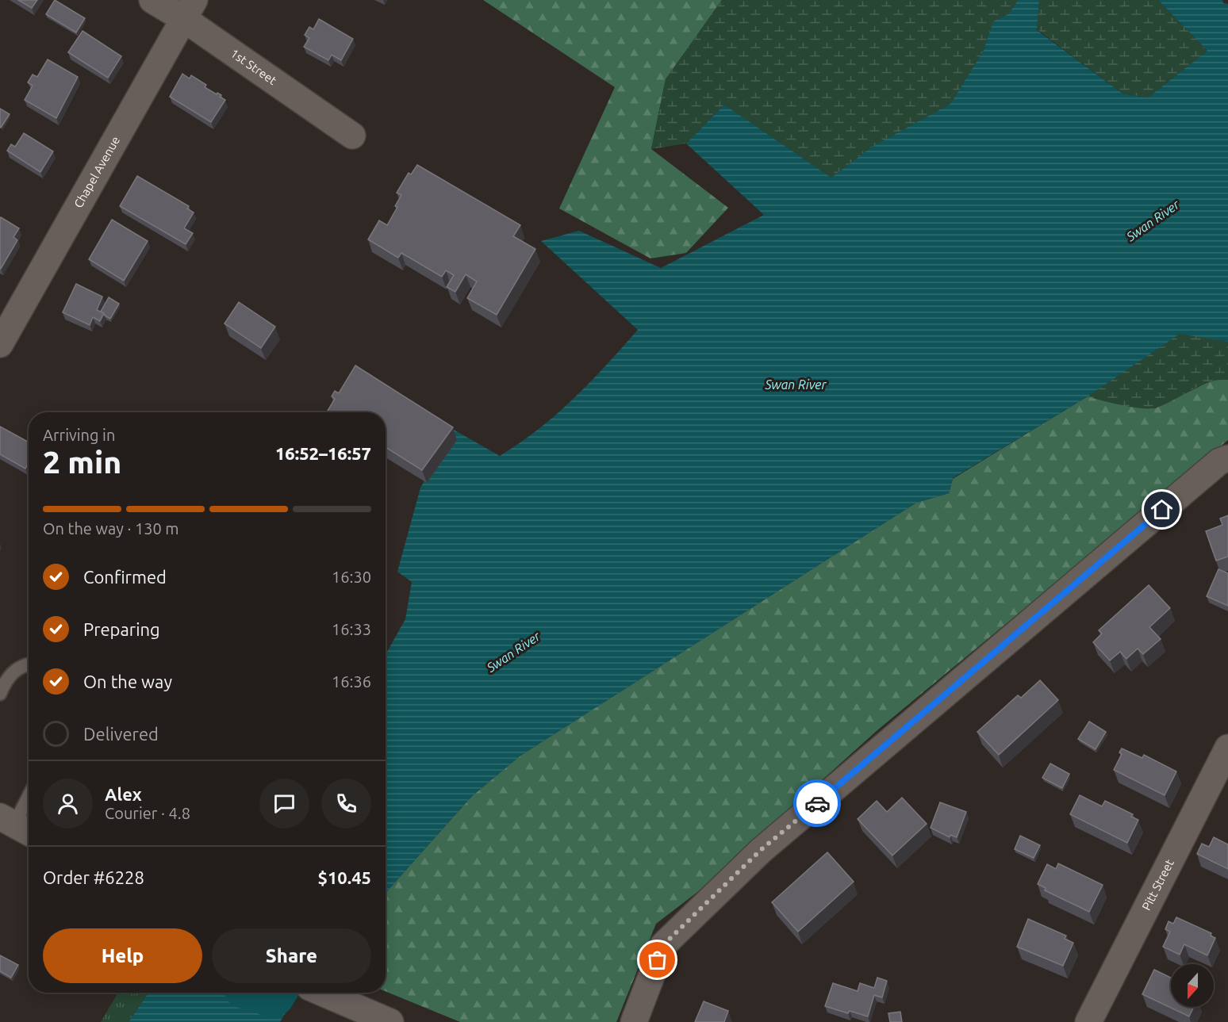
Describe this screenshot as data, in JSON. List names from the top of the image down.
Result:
{
  "streets": {
    "street": ["1st Street", "Chapel Avenue", "Pitt Street"]
  },
  "crossings": [
    ["1st Street", "Chapel Avenue"]
  ],
  "water": ["Swan River"],
  "north": "bottom",
  "page": {
    "heading": ["2 min", "Arriving in", "16:52–16:57"],
    "panel": [
      "Alex",
      "Courier · 4.8",
      "Order #6228",
      "$10.45"
    ],
    "bar": "On the way · 130 m",
    "list": [
      ["Confirmed", "16:30"],
      ["Preparing", "16:33"],
      ["On the way", "16:36"],
      "Delivered"
    ],
    "buttons": ["Help", "Share"]
  }
}
